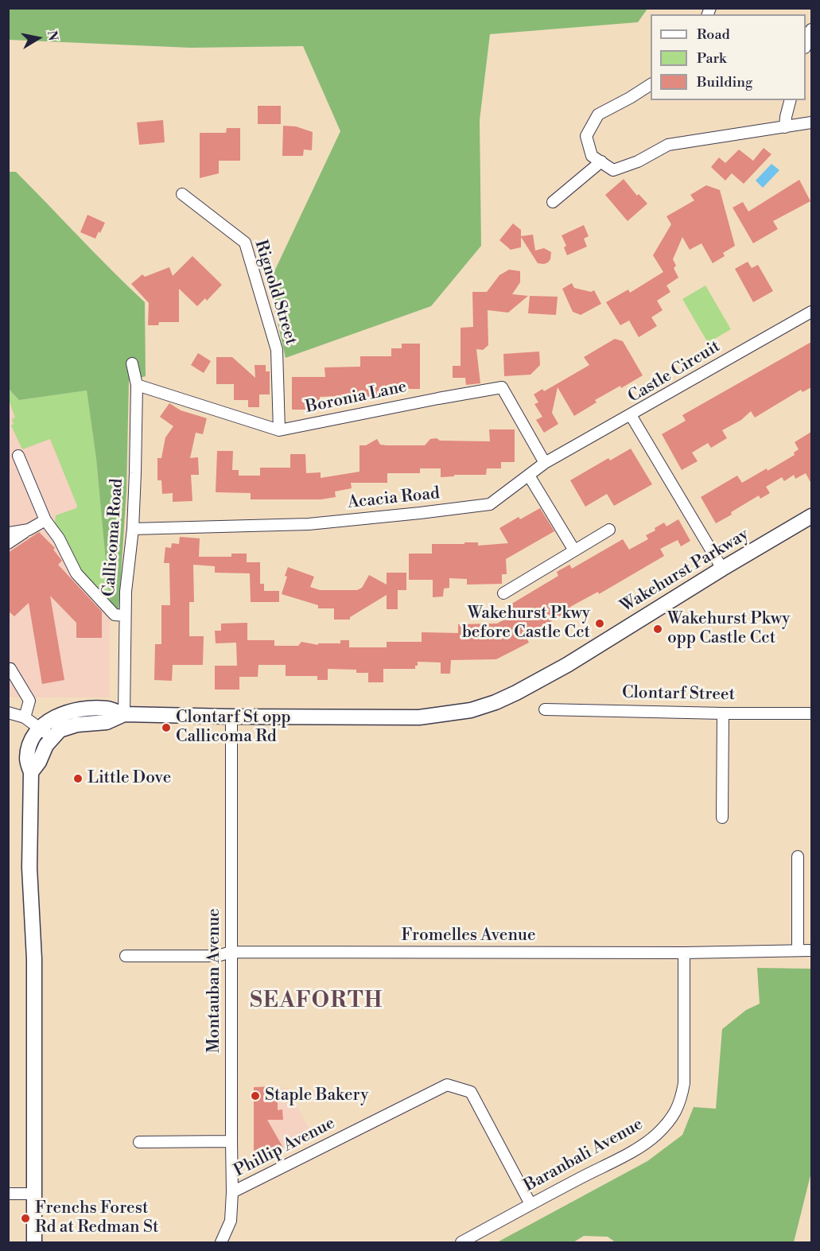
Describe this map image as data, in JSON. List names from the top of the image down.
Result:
{
  "streets": {
    "main road": ["Wakehurst Parkway"],
    "street": [
      "Rignold Street",
      "Castle Circuit",
      "Boronia Lane",
      "Acacia Road",
      "Callicoma Road",
      "Clontarf Street",
      "Fromelles Avenue",
      "Montauban Avenue",
      "Phillip Avenue",
      "Baranbali Avenue"
    ]
  },
  "crossings": [
    ["Rignold Street", "Boronia Lane"],
    ["Castle Circuit", "Acacia Road"],
    ["Castle Circuit", "Wakehurst Parkway"],
    ["Boronia Lane", "Acacia Road"],
    ["Boronia Lane", "Callicoma Road"],
    ["Acacia Road", "Callicoma Road"],
    ["Wakehurst Parkway", "Montauban Avenue"],
    ["Fromelles Avenue", "Montauban Avenue"],
    ["Fromelles Avenue", "Baranbali Avenue"],
    ["Montauban Avenue", "Phillip Avenue"],
    ["Phillip Avenue", "Baranbali Avenue"]
  ],
  "districts": ["SEAFORTH"],
  "places": [
    "Wakehurst Pkwy before Castle Cct",
    "Wakehurst Pkwy opp Castle Cct",
    "Clontarf St opp Callicoma Rd",
    "Little Dove",
    "Staple Bakery",
    "Frenchs Forest Rd at Redman St"
  ],
  "legend": ["Road", "Park", "Building"],
  "north": "right"
}
